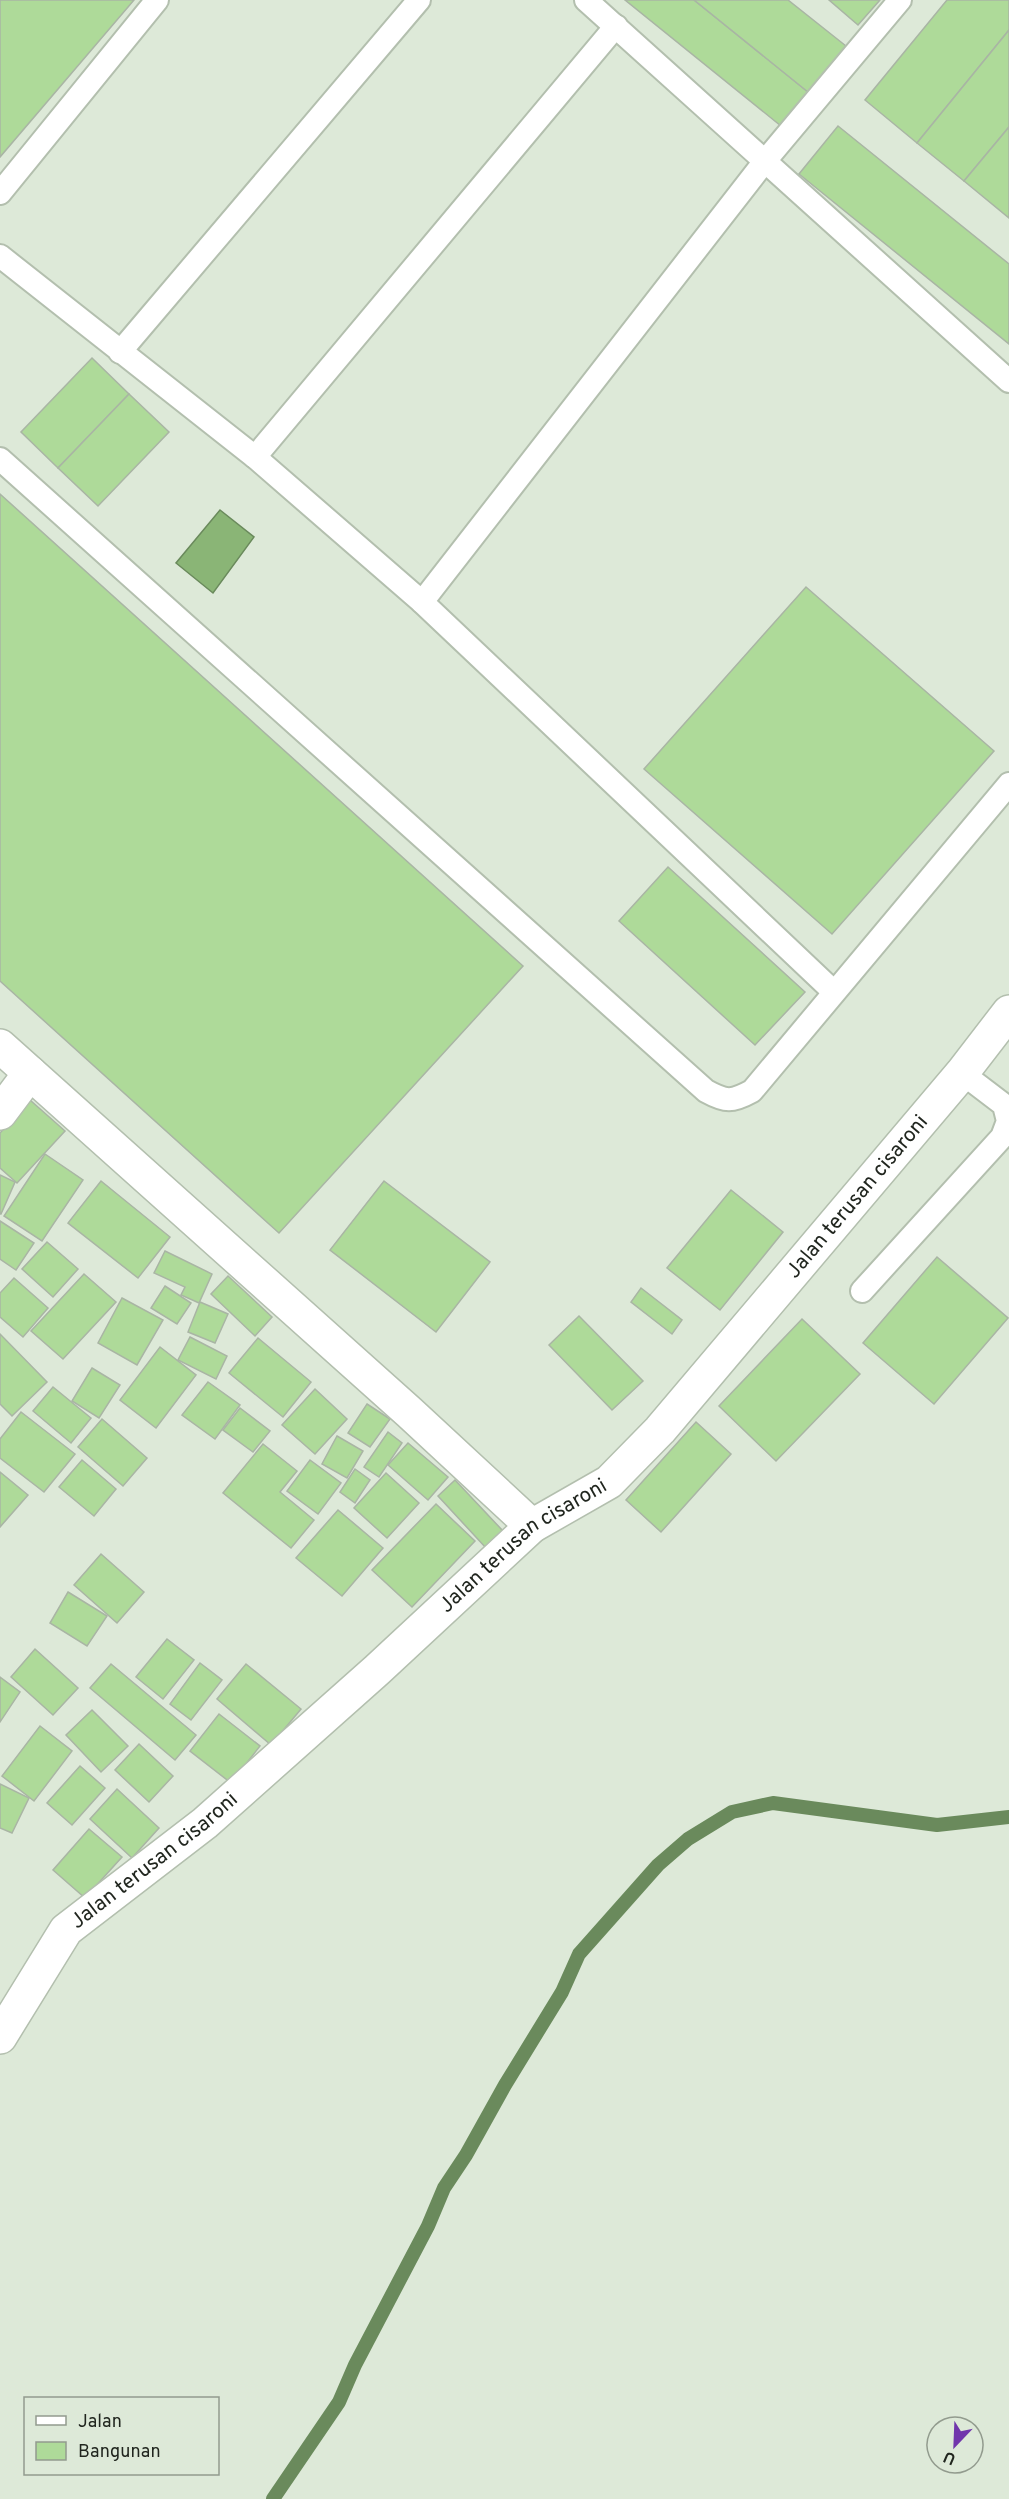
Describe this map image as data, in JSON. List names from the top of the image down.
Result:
{
  "streets": {
    "street": ["Jalan terusan cisaroni"]
  },
  "legend": ["Jalan", "Bangunan"],
  "north": "bottom left"
}
